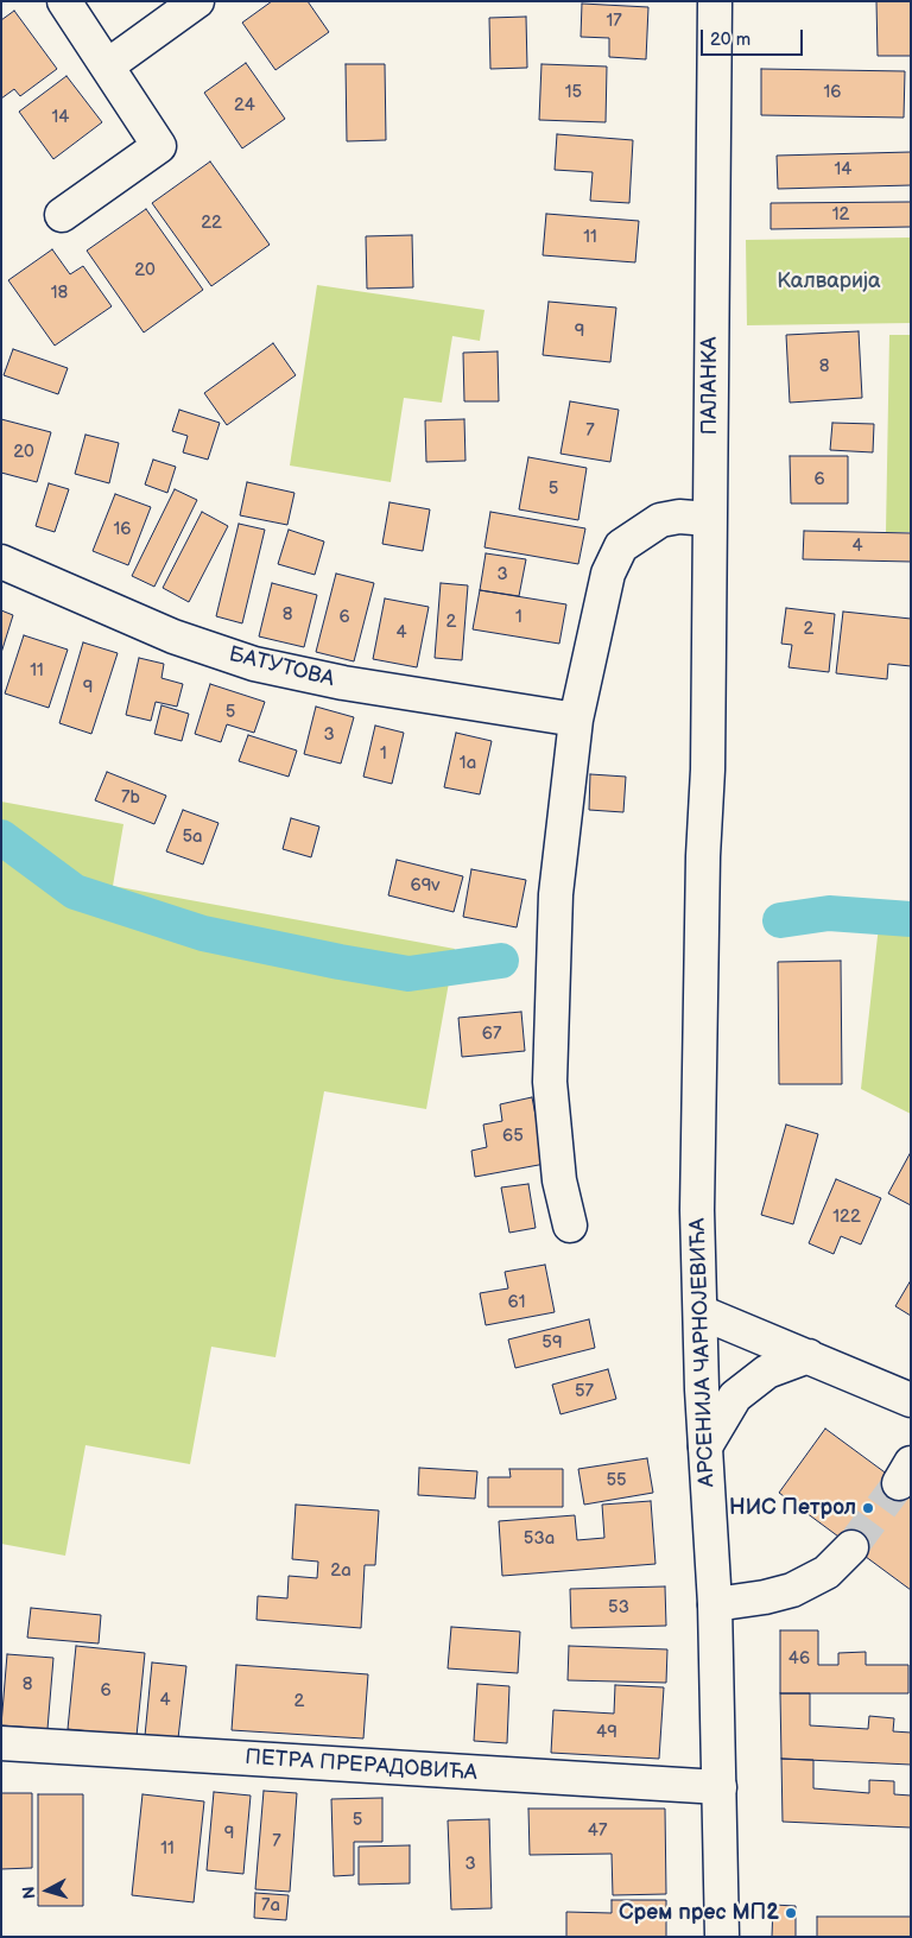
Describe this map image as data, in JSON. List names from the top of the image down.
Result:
{
  "streets": {
    "street": [
      "ПАЛАНКА",
      "БАТУТОВА",
      "АРСЕНИЈА ЧАРНОЈЕВИЋА",
      "ПЕТРА ПРЕРАДОВИЋА"
    ]
  },
  "crossings": [
    ["ПАЛАНКА", "АРСЕНИЈА ЧАРНОЈЕВИЋА"],
    ["АРСЕНИЈА ЧАРНОЈЕВИЋА", "ПЕТРА ПРЕРАДОВИЋА"]
  ],
  "parks": ["Калварија"],
  "places": ["НИС Петрол", "Срем прес МП2"],
  "house_numbers": [
    "17",
    "15",
    "16",
    "24",
    "14",
    "14",
    "12",
    "22",
    "11",
    "20",
    "18",
    "9",
    "8",
    "7",
    "20",
    "6",
    "5",
    "16",
    "4",
    "3",
    "8",
    "6",
    "1",
    "2",
    "2",
    "4",
    "11",
    "9",
    "5",
    "3",
    "1",
    "1a",
    "7b",
    "5a",
    "69v",
    "67",
    "65",
    "122",
    "61",
    "59",
    "57",
    "55",
    "53a",
    "2a",
    "53",
    "46",
    "8",
    "6",
    "4",
    "2",
    "49",
    "5",
    "47",
    "9",
    "7",
    "11",
    "3",
    "7a"
  ],
  "scale_bar": "20 m",
  "north": "left"
}
